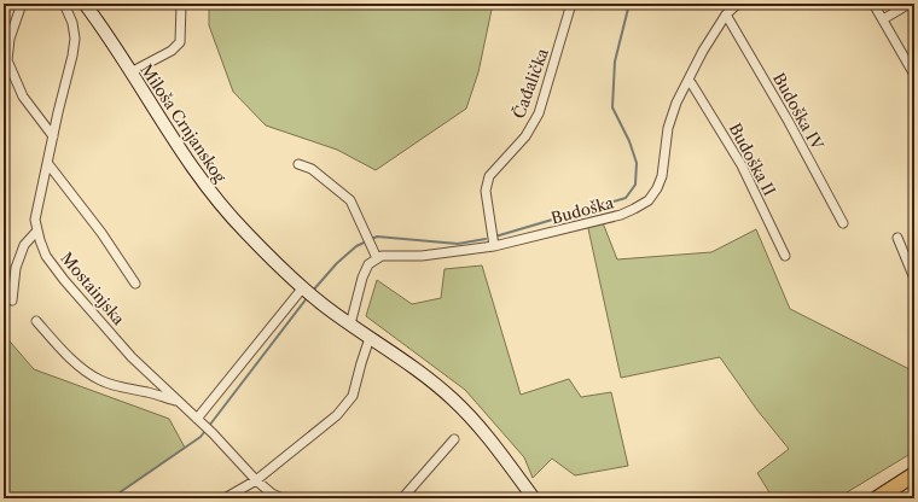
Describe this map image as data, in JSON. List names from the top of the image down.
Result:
{
  "streets": {
    "main road": ["Miloša Crnjanskog"],
    "street": [
      "Čađalička",
      "Budoška IV",
      "Budoška II",
      "Budoška",
      "Mostainjska"
    ]
  },
  "crossings": [
    ["Čađalička", "Budoška"],
    ["Budoška IV", "Budoška"],
    ["Budoška II", "Budoška"]
  ]
}
